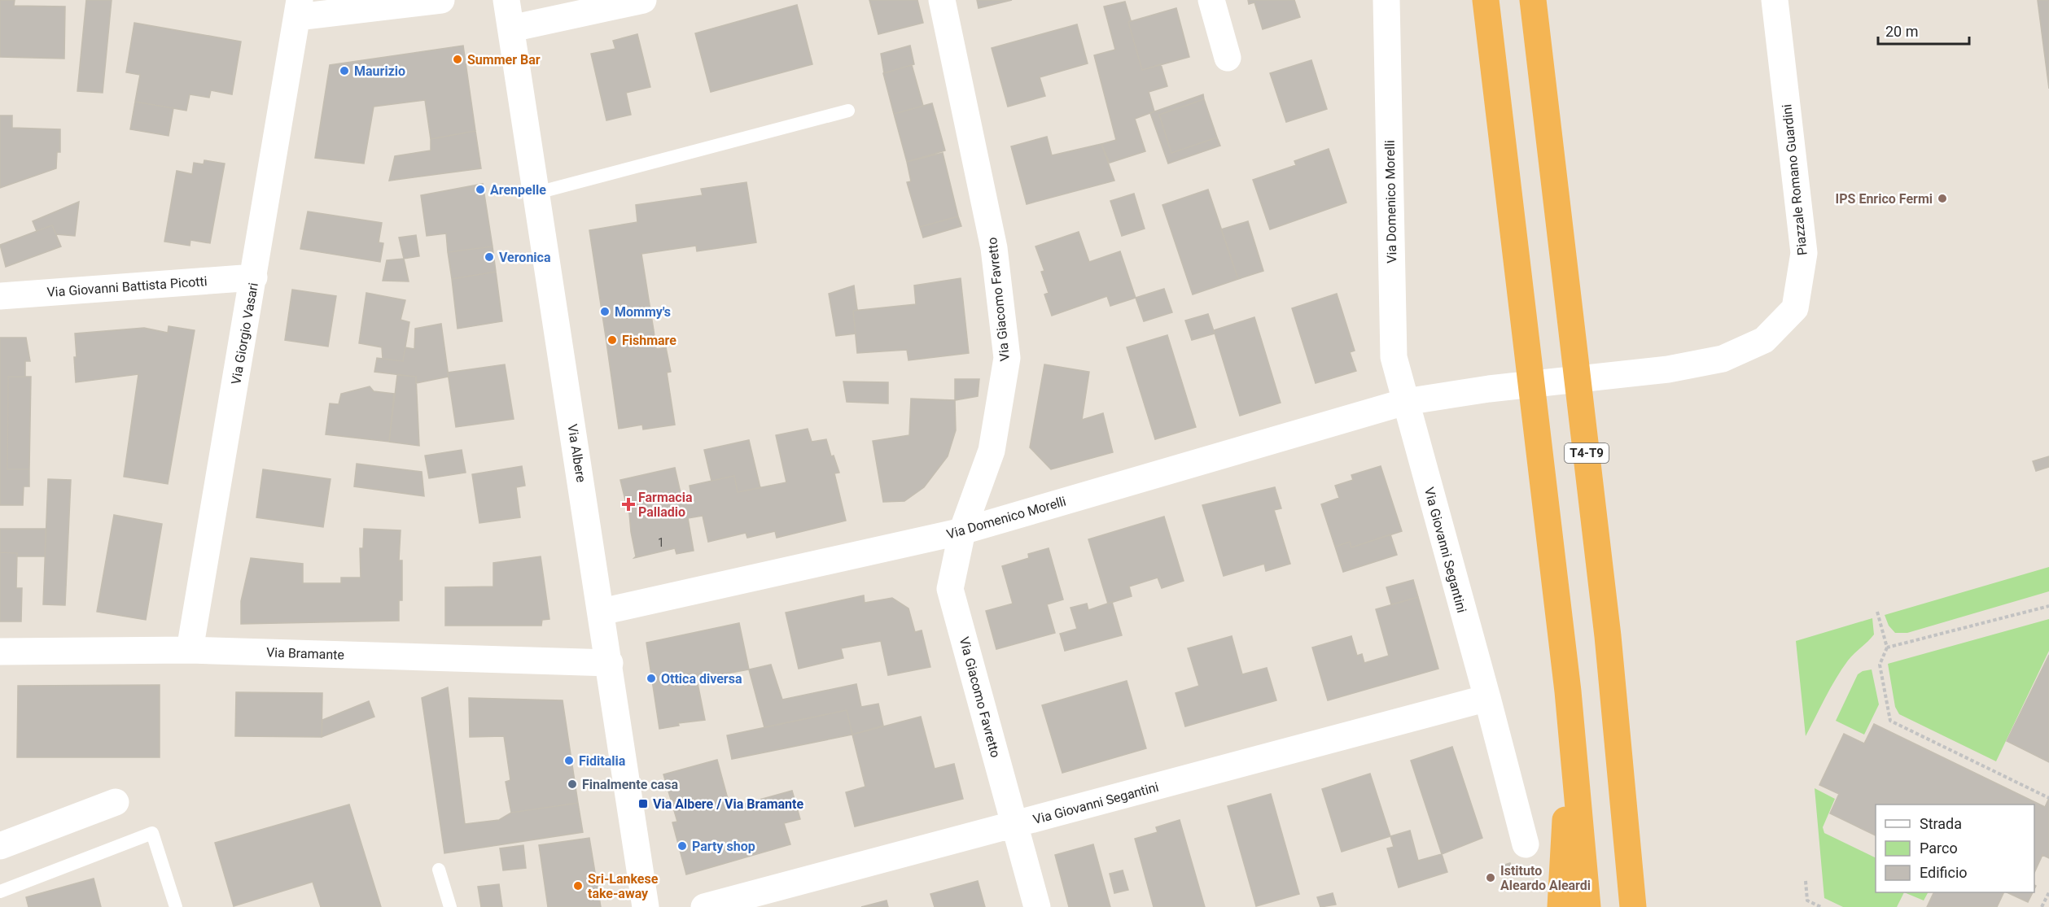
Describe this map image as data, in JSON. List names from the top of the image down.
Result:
{
  "streets": {
    "highway": ["T4-T9"],
    "street": [
      "Piazzale Romano Guardini",
      "Via Domenico Morelli",
      "Via Giovanni Battista Picotti",
      "Via Giacomo Favretto",
      "Via Giorgio Vasari",
      "Via Albere",
      "Via Giovanni Segantini",
      "Via Bramante"
    ]
  },
  "crossings": [
    ["Piazzale Romano Guardini", "Via Domenico Morelli"],
    ["Via Domenico Morelli", "Via Giacomo Favretto"],
    ["Via Domenico Morelli", "Via Albere"],
    ["Via Domenico Morelli", "Via Giovanni Segantini"],
    ["Via Giovanni Battista Picotti", "Via Giorgio Vasari"],
    ["Via Giacomo Favretto", "Via Giovanni Segantini"],
    ["Via Giorgio Vasari", "Via Bramante"],
    ["Via Albere", "Via Bramante"]
  ],
  "places": {
    "other": [
      "Summer Bar",
      "Maurizio",
      "Arenpelle",
      "IPS Enrico Fermi",
      "Veronica",
      "Mommy's",
      "Fishmare",
      "Ottica diversa",
      "Fiditalia",
      "Finalmente casa",
      "Party shop",
      "Istituto Aleardo Aleardi",
      "Sri-Lankese take-away"
    ],
    "health": ["Farmacia Palladio"],
    "transit": ["Via Albere / Via Bramante"]
  },
  "house_numbers": ["1"],
  "legend": ["Strada", "Parco", "Edificio"],
  "scale_bar": "20 m"
}
